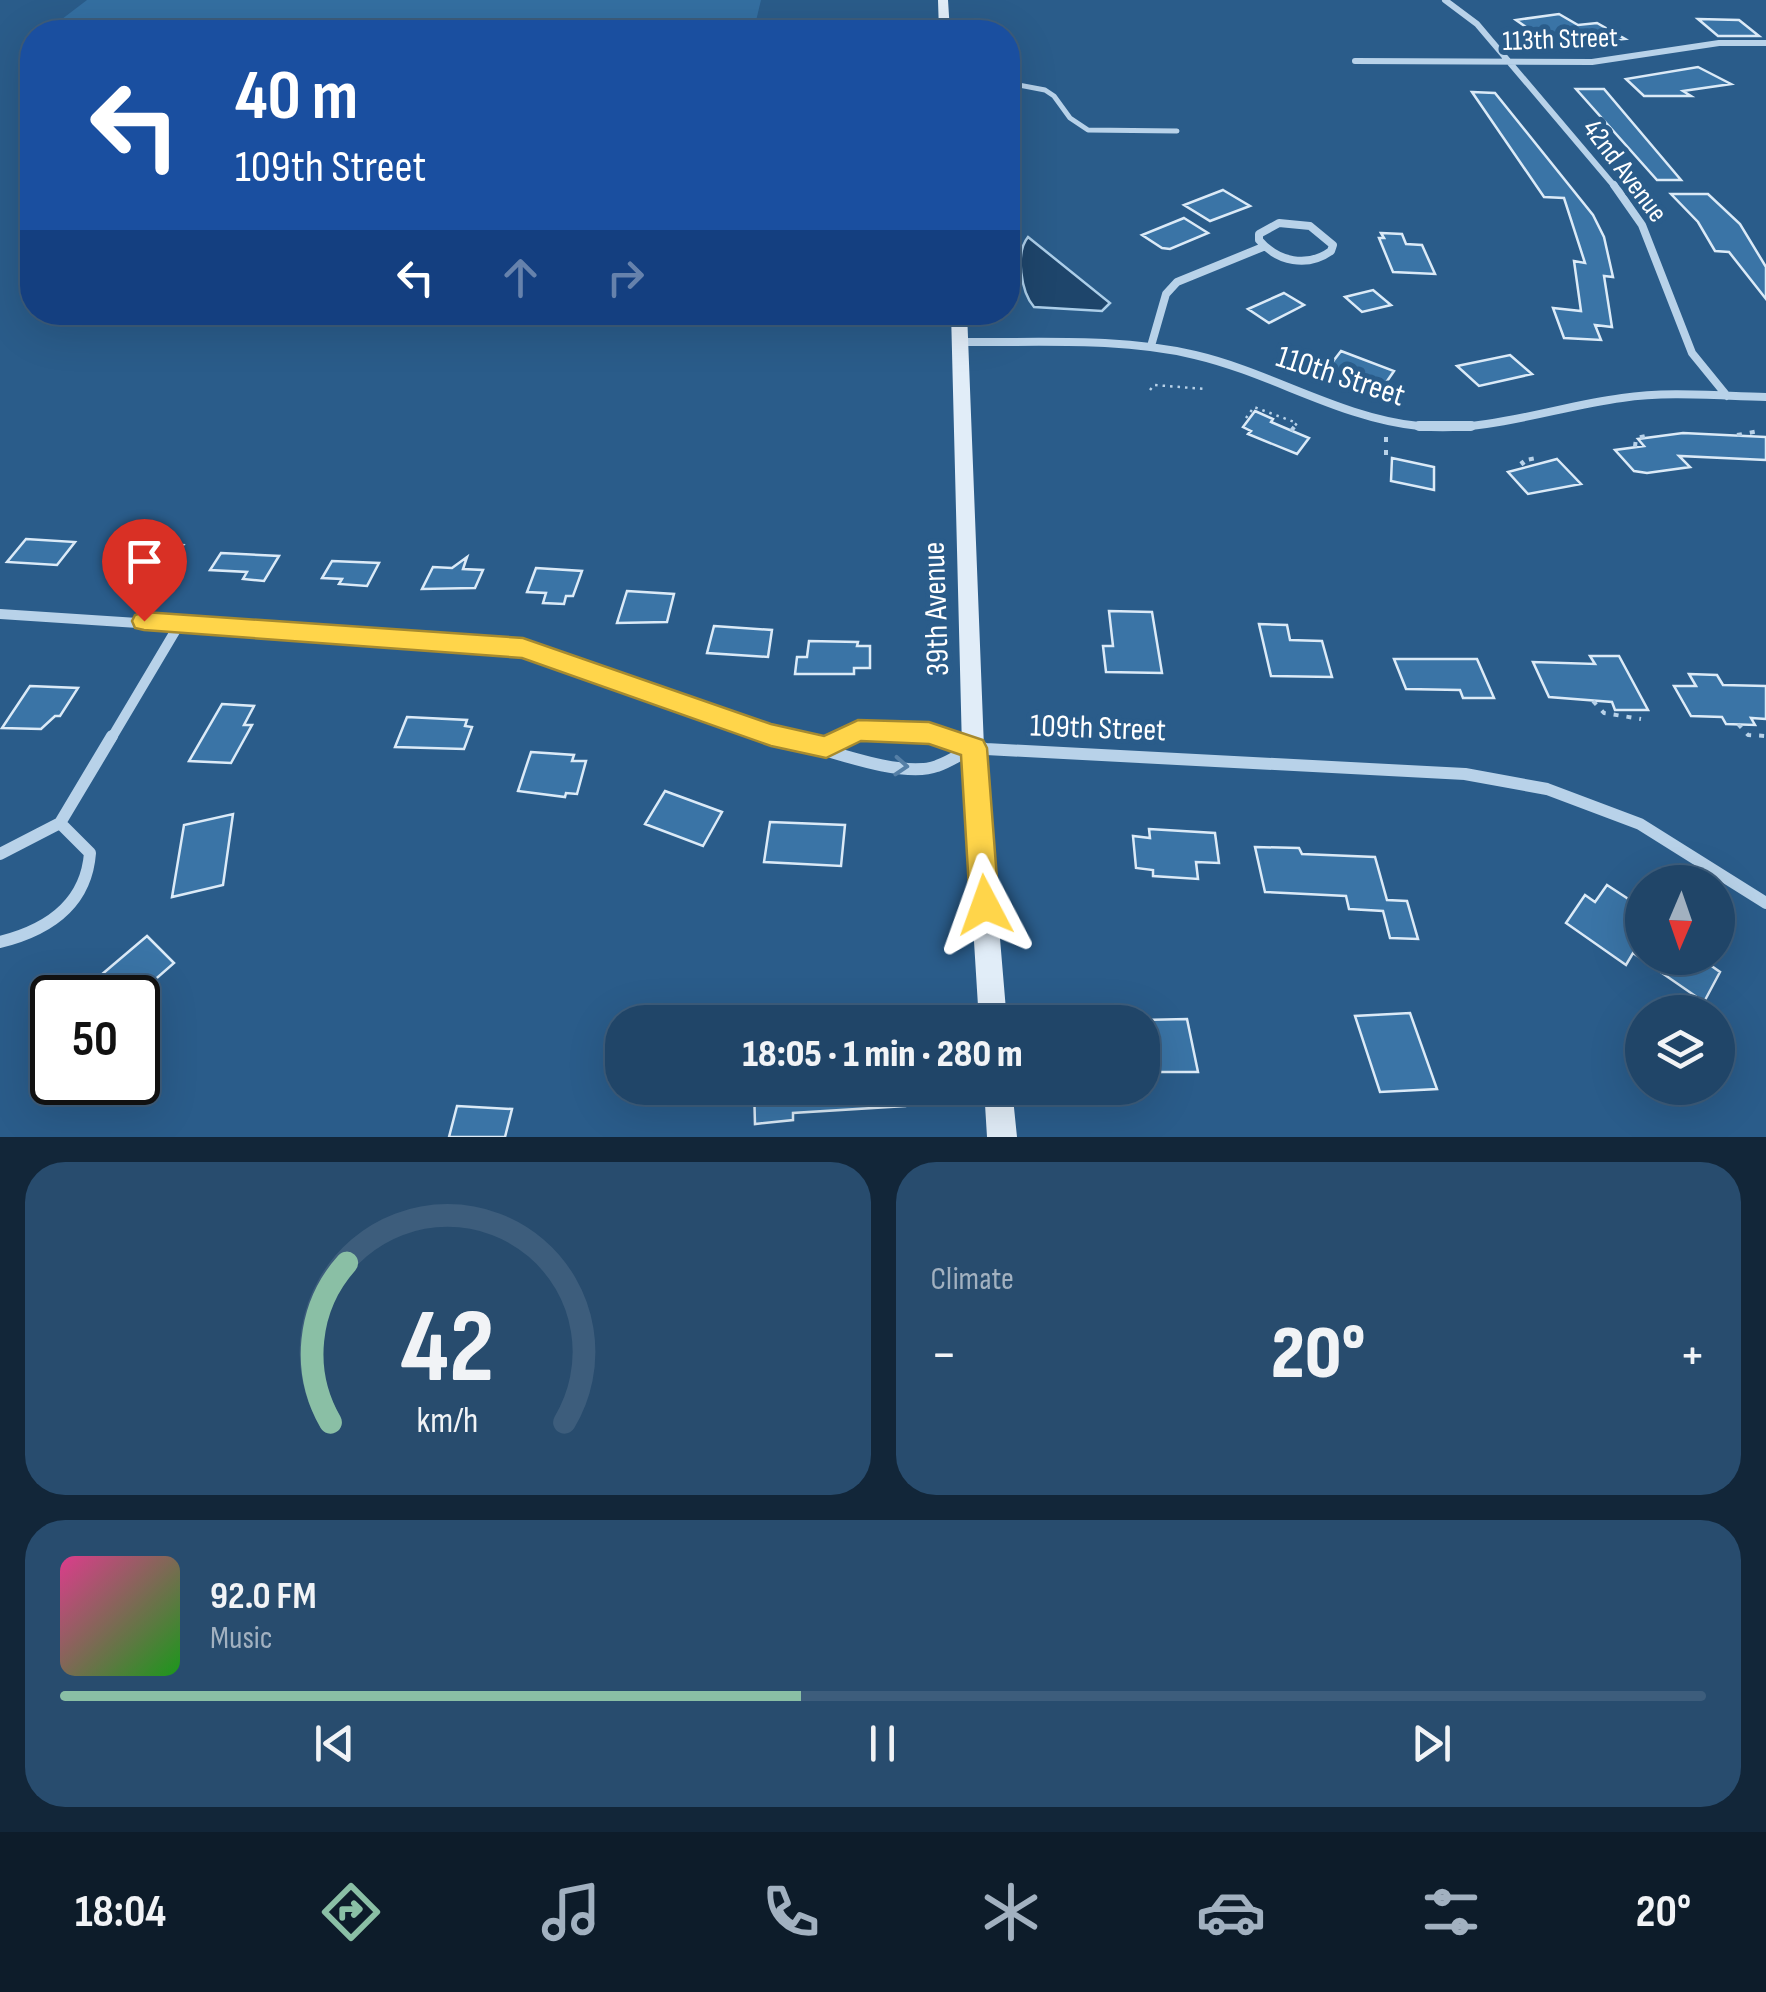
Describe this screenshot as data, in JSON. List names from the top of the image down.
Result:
{
  "streets": {
    "main road": ["39th Avenue"],
    "street": [
      "113th Street",
      "42nd Avenue",
      "110th Street",
      "109th Street"
    ]
  },
  "crossings": [
    ["113th Street", "42nd Avenue"],
    ["42nd Avenue", "110th Street"],
    ["110th Street", "39th Avenue"],
    ["39th Avenue", "109th Street"]
  ],
  "north": "bottom",
  "page": {
    "turn": ["40 m", "109th Street"],
    "limit": "50",
    "trip": "18:05 · 1 min · 280 m",
    "tile": "Climate",
    "heat": ["−", "20°", "+"],
    "song": ["92.0 FM", "Music"],
    "tabs": ["18:04", "20°"],
    "gauge": ["42", "km/h"]
  }
}
